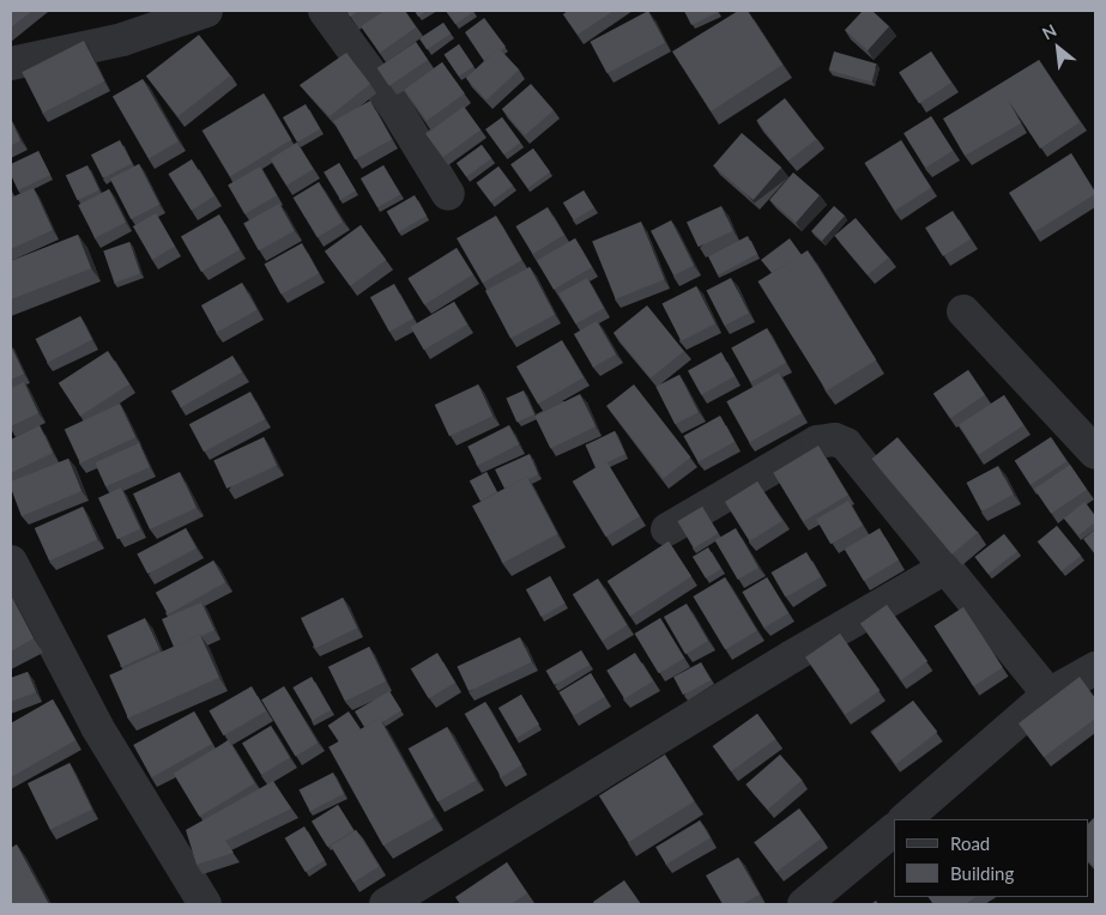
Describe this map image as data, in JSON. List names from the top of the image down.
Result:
{
  "legend": ["Road", "Building"],
  "north": "top left"
}
